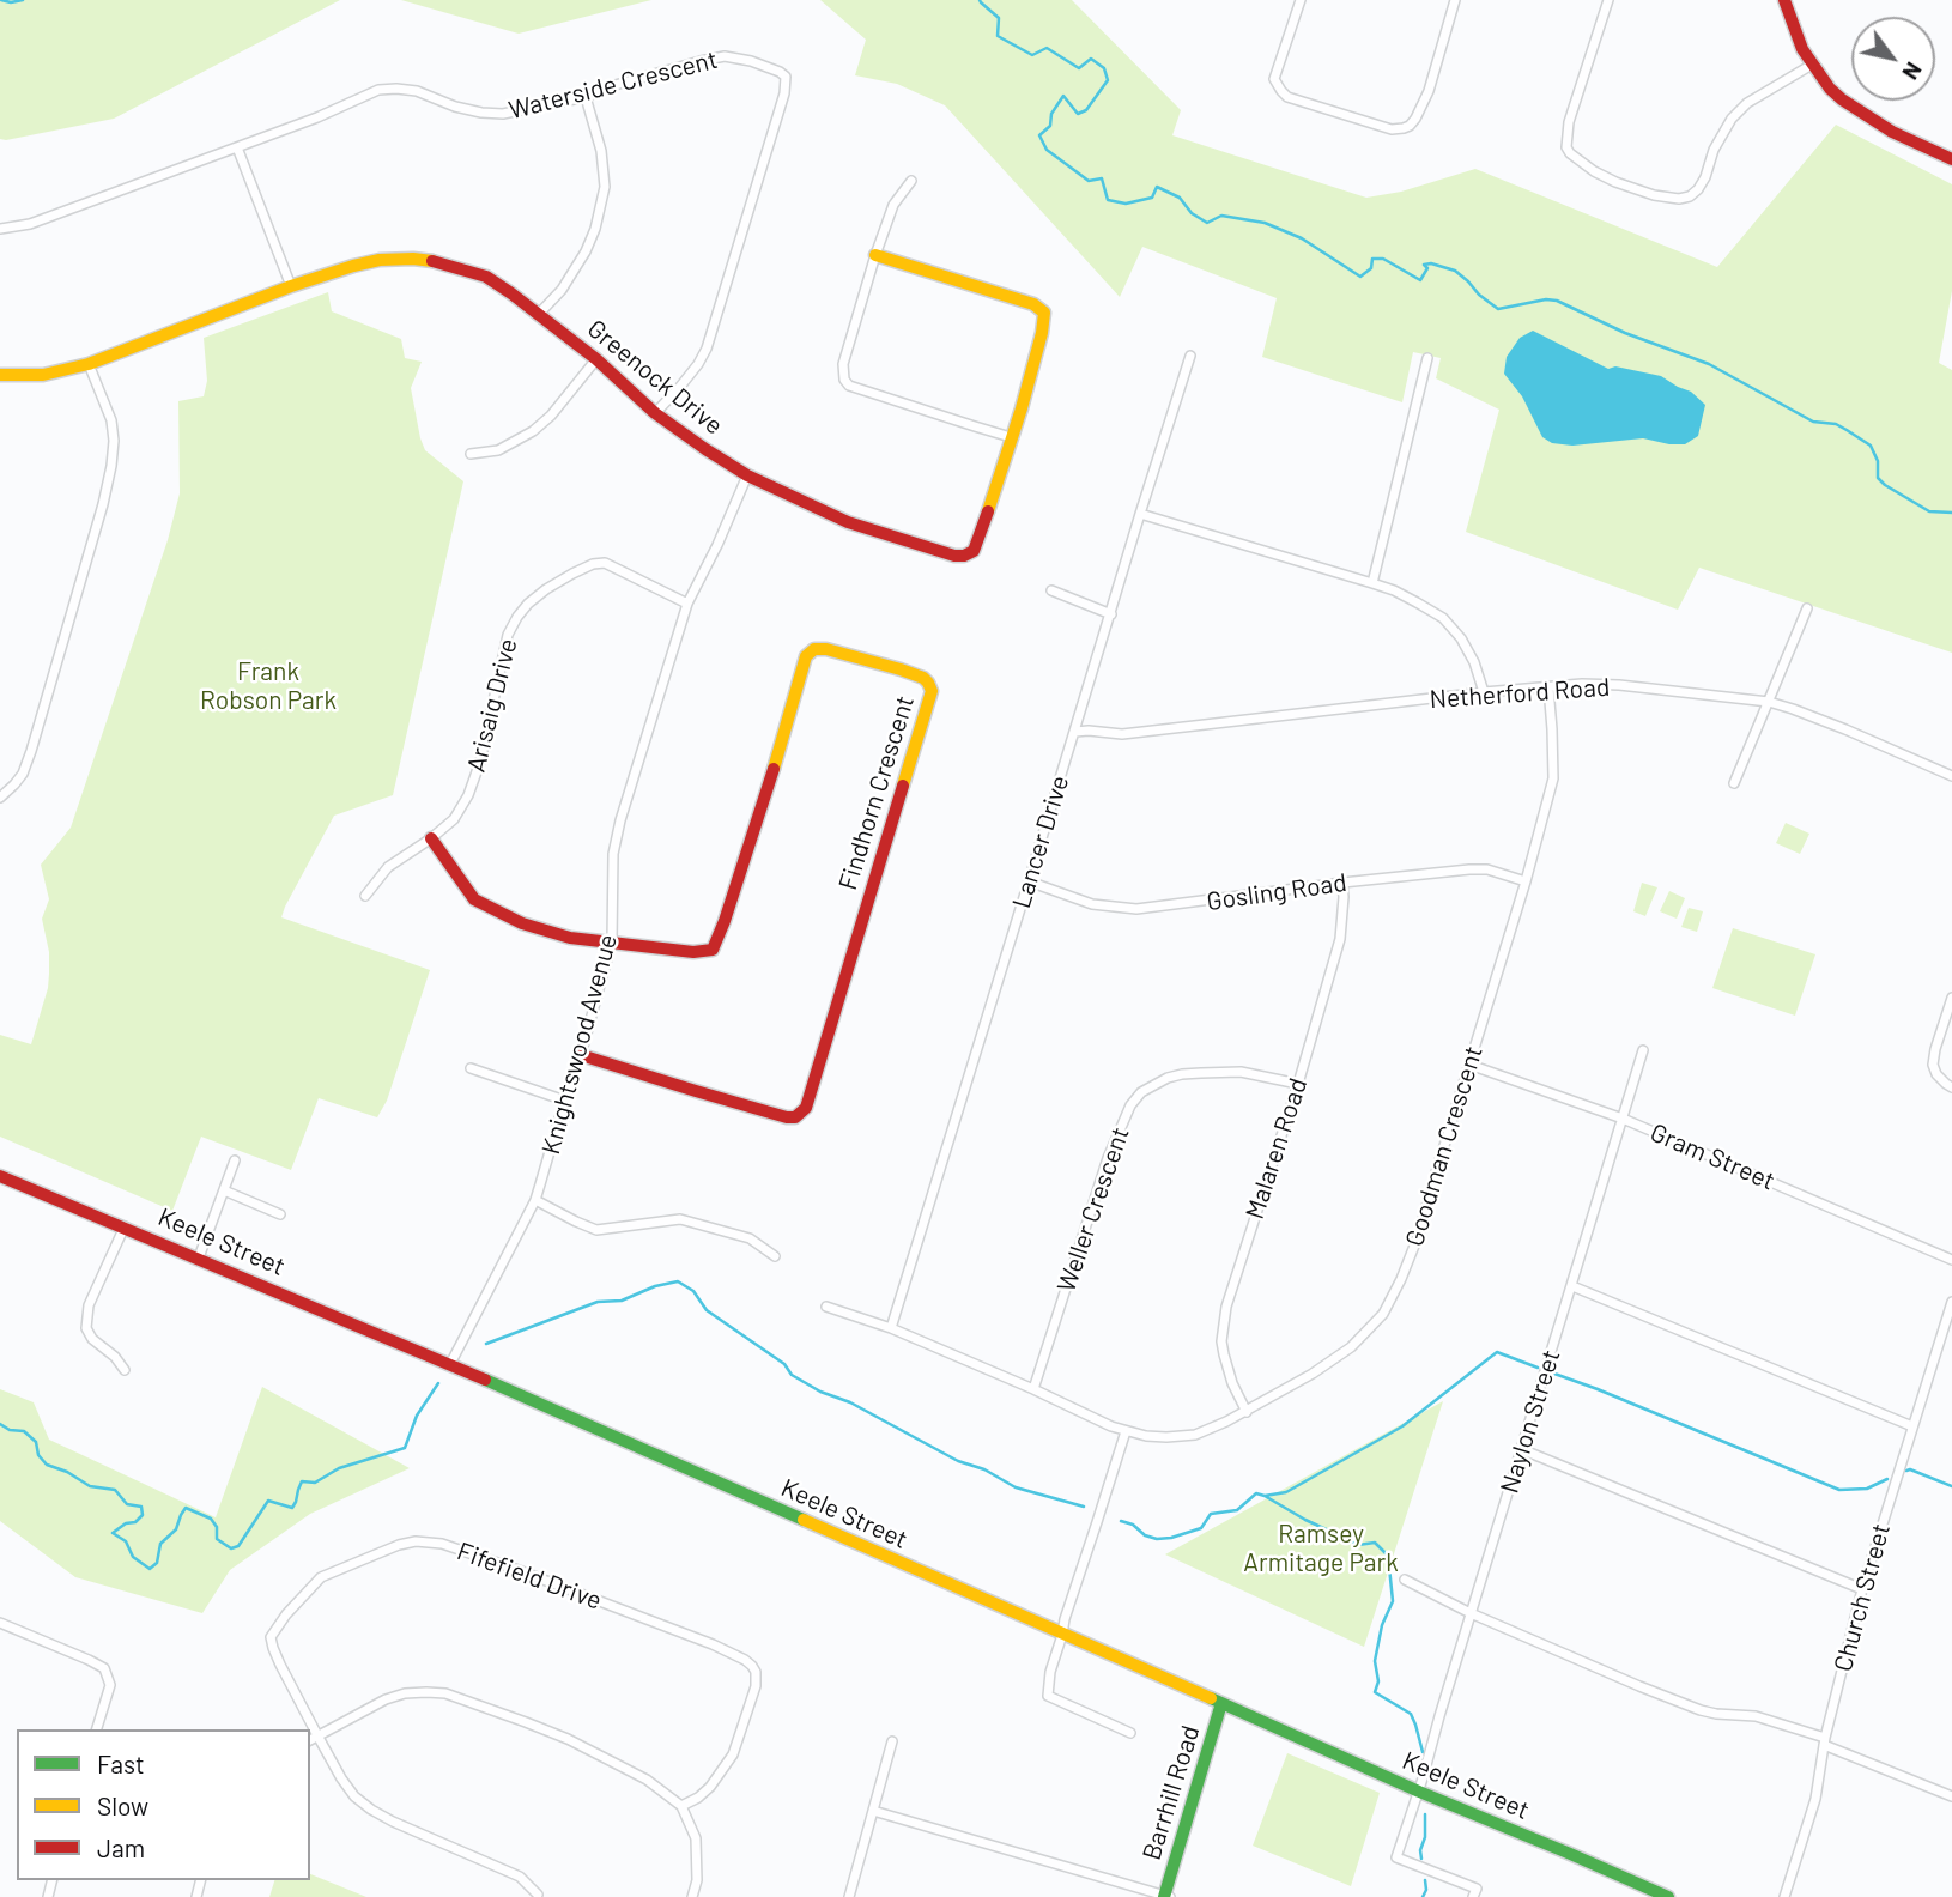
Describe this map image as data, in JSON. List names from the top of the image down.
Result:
{
  "streets": {
    "street": [
      "Waterside Crescent",
      "Greenock Drive",
      "Netherford Road",
      "Arisaig Drive",
      "Findhorn Crescent",
      "Lancer Drive",
      "Gosling Road",
      "Knightswood Avenue",
      "Goodman Crescent",
      "Malaren Road",
      "Gram Street",
      "Weller Crescent",
      "Keele Street",
      "Naylon Street",
      "Fifefield Drive",
      "Church Street",
      "Barrhill Road"
    ]
  },
  "crossings": [
    ["Waterside Crescent", "Greenock Drive"],
    ["Greenock Drive", "Knightswood Avenue"],
    ["Netherford Road", "Lancer Drive"],
    ["Netherford Road", "Goodman Crescent"],
    ["Arisaig Drive", "Knightswood Avenue"],
    ["Findhorn Crescent", "Knightswood Avenue"],
    ["Lancer Drive", "Gosling Road"],
    ["Lancer Drive", "Goodman Crescent"],
    ["Gosling Road", "Goodman Crescent"],
    ["Gosling Road", "Malaren Road"],
    ["Knightswood Avenue", "Keele Street"],
    ["Goodman Crescent", "Malaren Road"],
    ["Goodman Crescent", "Gram Street"],
    ["Goodman Crescent", "Weller Crescent"],
    ["Malaren Road", "Weller Crescent"],
    ["Gram Street", "Naylon Street"],
    ["Keele Street", "Naylon Street"],
    ["Keele Street", "Barrhill Road"]
  ],
  "parks": ["Frank Robson Park", "Ramsey Armitage Park"],
  "legend": ["Fast", "Slow", "Jam"],
  "north": "bottom right"
}
